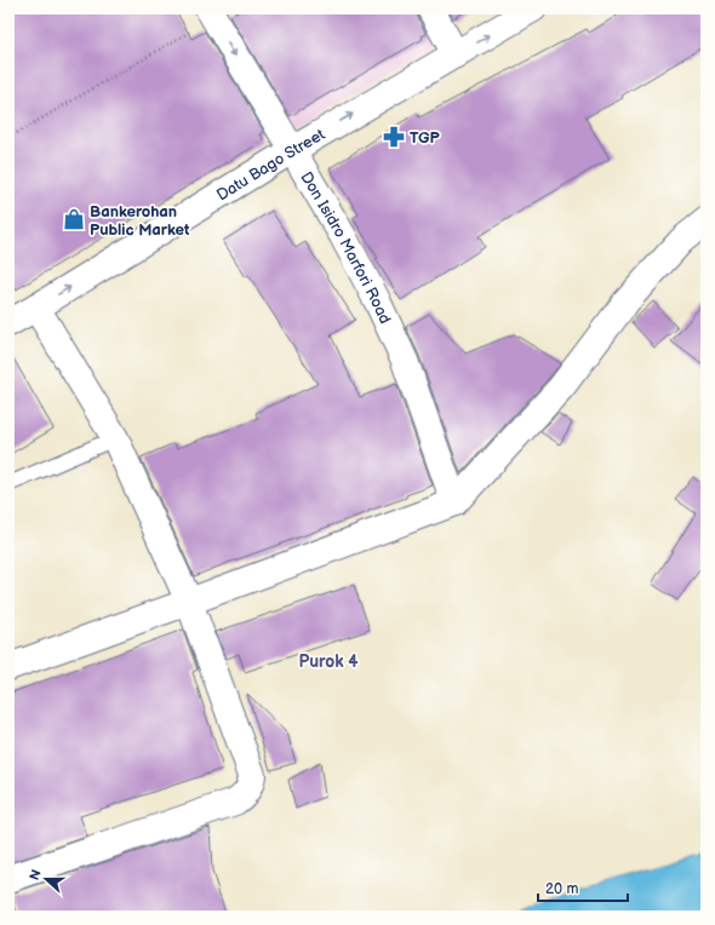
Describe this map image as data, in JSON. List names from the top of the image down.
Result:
{
  "streets": {
    "street": ["Datu Bago Street", "Don Isidro Marfori Road"]
  },
  "crossings": [
    ["Datu Bago Street", "Don Isidro Marfori Road"]
  ],
  "one_way": ["Datu Bago Street"],
  "districts": ["Purok 4"],
  "places": {
    "pharmacy": ["TGP"],
    "shop": ["Bankerohan Public Market"]
  },
  "scale_bar": "20 m",
  "north": "left"
}
